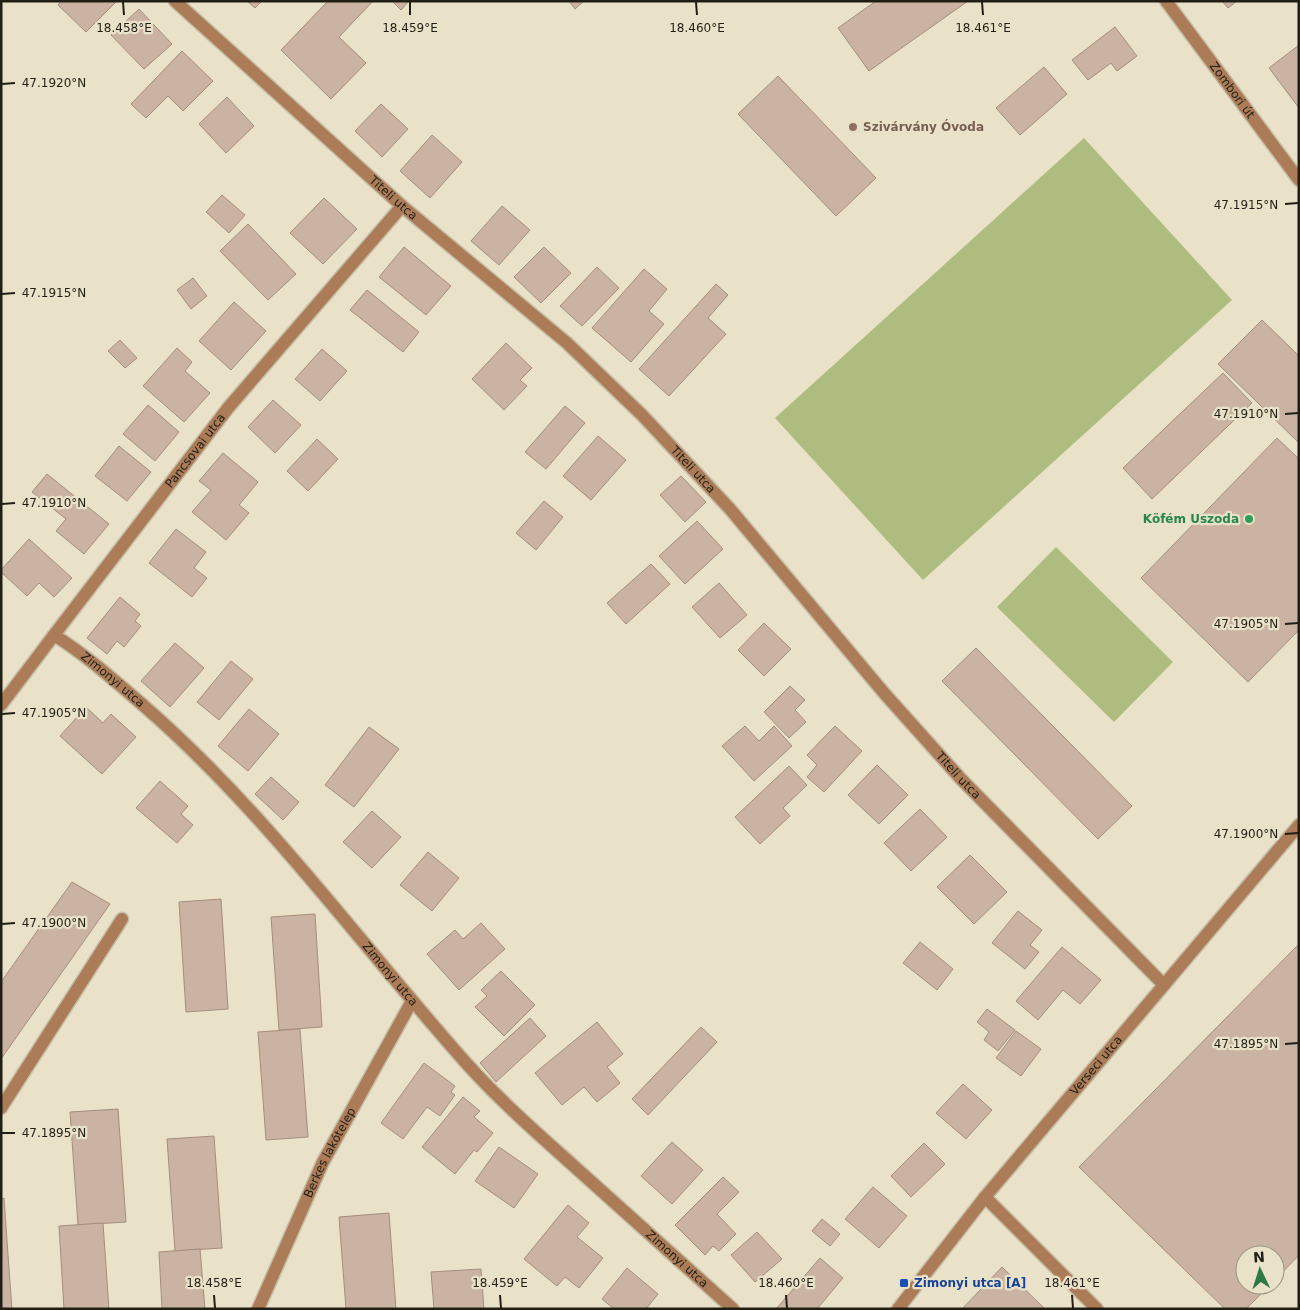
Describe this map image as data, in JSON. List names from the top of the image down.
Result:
{
  "streets": {
    "street": [
      "Zombori út",
      "Titeli utca",
      "Pancsovai utca",
      "Zimonyi utca",
      "Verseci utca",
      "Berkes lakótelep"
    ]
  },
  "crossings": [
    ["Titeli utca", "Pancsovai utca"],
    ["Titeli utca", "Verseci utca"],
    ["Pancsovai utca", "Zimonyi utca"],
    ["Zimonyi utca", "Berkes lakótelep"]
  ],
  "places": {
    "other": ["Szivárvány Óvoda", "Köfém Uszoda"],
    "transit": ["Zimonyi utca [A]"]
  },
  "north": "top",
  "coordinates": [
    "18.458°E",
    "18.459°E",
    "18.460°E",
    "18.461°E",
    "47.1920°N",
    "47.1915°N",
    "47.1910°N",
    "47.1905°N",
    "47.1900°N",
    "47.1895°N"
  ]
}
